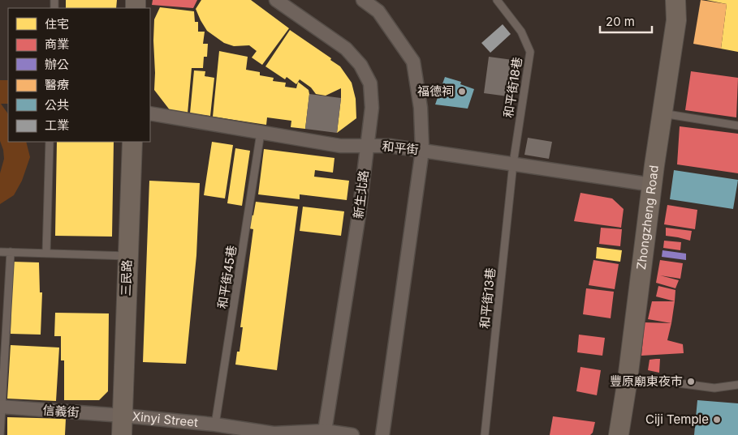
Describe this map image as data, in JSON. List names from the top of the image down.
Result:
{
  "streets": {
    "street": [
      "和平街",
      "新生北路",
      "Zhongzheng Road",
      "三民路",
      "信義街",
      "Xinyi Street"
    ],
    "lane": ["和平街18巷", "和平街45巷", "和平街13巷"]
  },
  "crossings": [
    ["和平街18巷", "和平街"],
    ["和平街18巷", "和平街13巷"],
    ["和平街", "新生北路"],
    ["和平街", "Zhongzheng Road"],
    ["和平街", "和平街45巷"],
    ["和平街", "和平街13巷"],
    ["新生北路", "Xinyi Street"],
    ["和平街45巷", "Xinyi Street"],
    ["三民路", "信義街"],
    ["三民路", "Xinyi Street"],
    ["信義街", "Xinyi Street"]
  ],
  "places": ["福德祠", "豐原廟東夜市", "Ciji Temple"],
  "legend": [
    "住宅",
    "商業",
    "辦公",
    "醫療",
    "公共",
    "工業"
  ],
  "scale_bar": "20 m"
}
